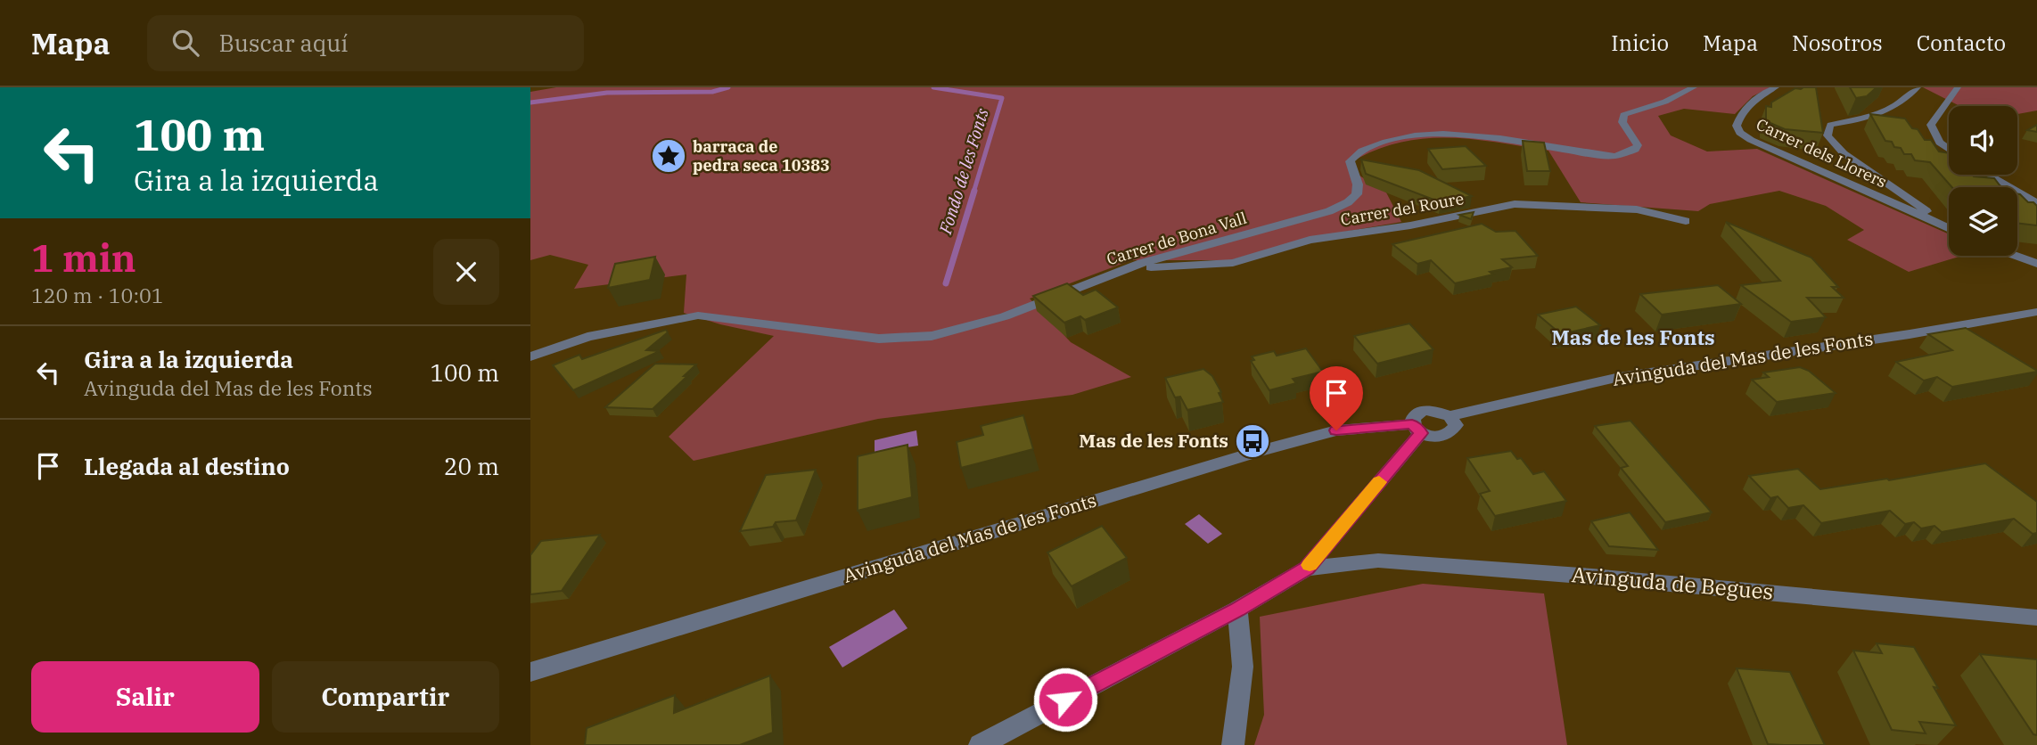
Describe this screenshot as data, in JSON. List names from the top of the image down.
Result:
{
  "streets": {
    "street": [
      "Carrer dels Llorers",
      "Carrer del Roure",
      "Carrer de Bona Vall",
      "Avinguda del Mas de les Fonts",
      "Avinguda de Begues"
    ]
  },
  "crossings": [
    ["Carrer del Roure", "Carrer de Bona Vall"],
    ["Avinguda del Mas de les Fonts", "Avinguda de Begues"]
  ],
  "districts": ["Mas de les Fonts"],
  "water": ["Fondo de les Fonts"],
  "places": {
    "place": ["barraca de pedra seca 10383"],
    "bus stop": ["Mas de les Fonts"]
  },
  "page": {
    "header": "Mapa",
    "search": "Buscar aquí",
    "nav": [
      "Inicio",
      "Mapa",
      "Nosotros",
      "Contacto"
    ],
    "turn": ["100 m", "Gira a la izquierda"],
    "heading": ["1 min", "120 m · 10:01"],
    "list": [
      {
        "name": "Gira a la izquierda",
        "note": "Avinguda del Mas de les Fonts",
        "value": "100 m"
      },
      {
        "name": "Llegada al destino",
        "value": "20 m"
      }
    ],
    "buttons": ["Salir", "Compartir"]
  }
}
